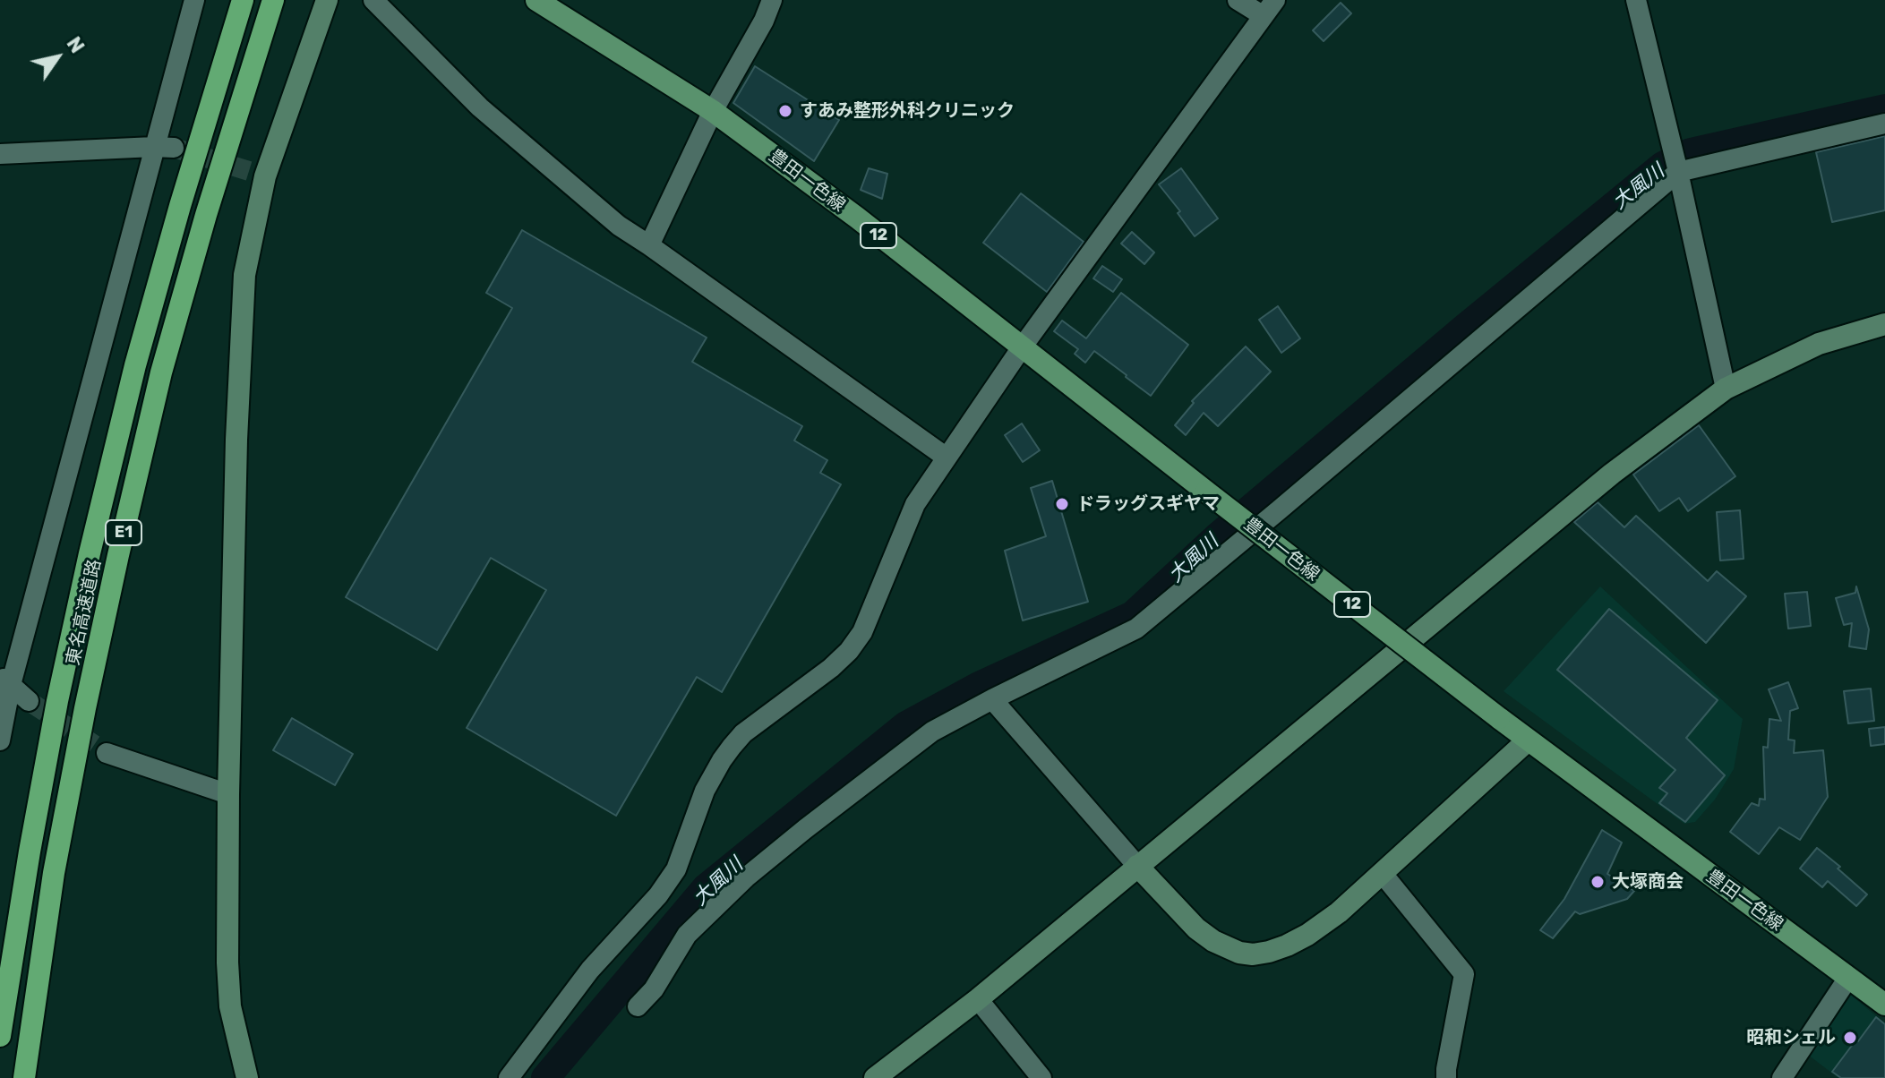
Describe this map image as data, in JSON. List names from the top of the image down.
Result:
{
  "streets": {
    "highway": ["E1", "東名高速道路"],
    "main road": ["豊田一色線", "12"]
  },
  "water": ["大風川"],
  "places": [
    "すあみ整形外科クリニック",
    "ドラッグスギヤマ",
    "大塚商会",
    "昭和シェル"
  ],
  "north": "top right"
}
